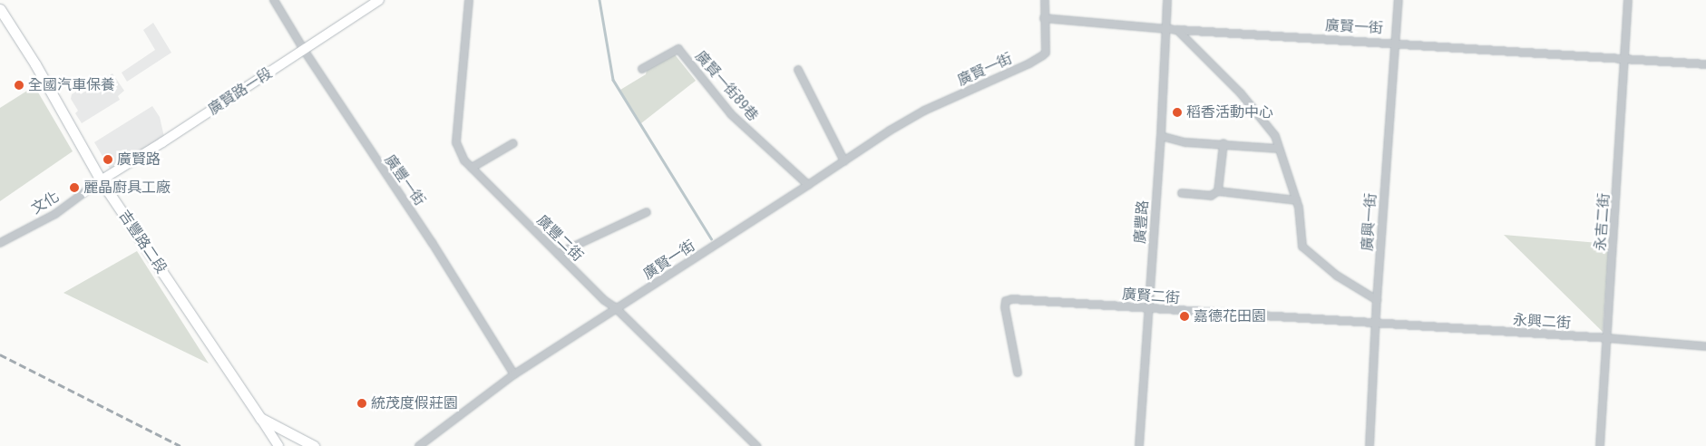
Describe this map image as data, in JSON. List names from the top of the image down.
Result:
{
  "streets": {
    "main road": ["吉豐路二段"],
    "street": [
      "廣賢一街",
      "廣賢一街89巷",
      "廣賢路一段",
      "廣豐一街",
      "文化",
      "廣豐路",
      "廣興一街",
      "永吉二街",
      "廣豐二街",
      "廣賢二街",
      "永興二街"
    ]
  },
  "crossings": [
    ["廣賢一街", "廣賢一街89巷"],
    ["廣賢一街", "廣豐一街"],
    ["廣賢一街", "廣豐路"],
    ["廣賢一街", "廣興一街"],
    ["廣賢一街", "永吉二街"],
    ["廣賢一街", "廣豐二街"],
    ["廣賢路一段", "廣豐一街"],
    ["廣賢路一段", "文化"],
    ["廣賢路一段", "吉豐路二段"],
    ["文化", "吉豐路二段"],
    ["廣豐路", "廣賢二街"],
    ["廣興一街", "廣賢二街"],
    ["廣興一街", "永興二街"],
    ["永吉二街", "永興二街"],
    ["廣賢二街", "永興二街"]
  ],
  "places": [
    "全國汽車保養",
    "稻香活動中心",
    "廣賢路",
    "麗晶廚具工廠",
    "嘉德花田園",
    "統茂度假莊園"
  ]
}
